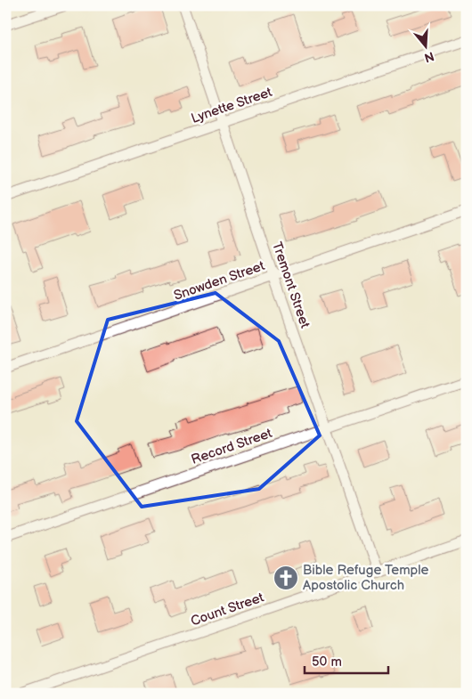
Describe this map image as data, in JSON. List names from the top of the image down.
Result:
{
  "streets": {
    "street": [
      "Lynette Street",
      "Snowden Street",
      "Tremont Street",
      "Record Street",
      "Count Street"
    ]
  },
  "crossings": [
    ["Lynette Street", "Tremont Street"],
    ["Snowden Street", "Tremont Street"],
    ["Tremont Street", "Record Street"],
    ["Tremont Street", "Count Street"]
  ],
  "places": {
    "church": ["Bible Refuge Temple Apostolic Church"]
  },
  "scale_bar": "50 m",
  "north": "bottom"
}
